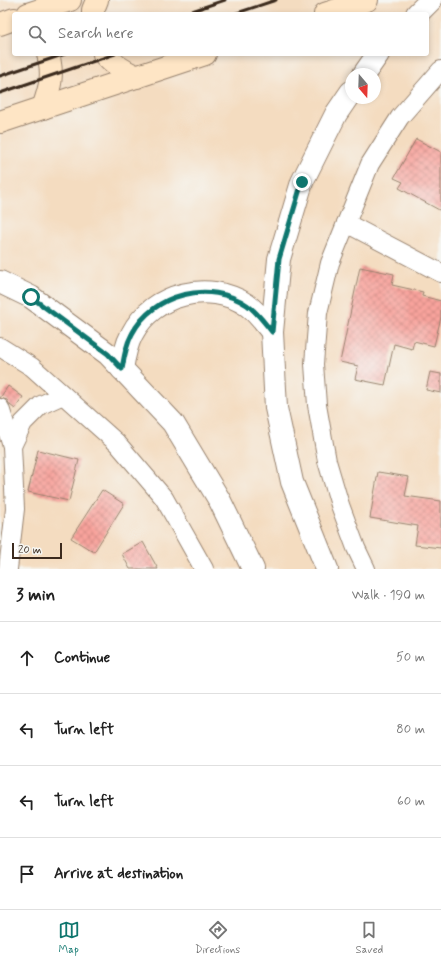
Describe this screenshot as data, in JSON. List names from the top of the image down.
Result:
{
  "scale_bar": "20 m",
  "north": "bottom",
  "page": {
    "search": "Search here",
    "scale": "20 m",
    "heading": ["3 min", "Walk · 190 m"],
    "list": [
      ["Continue", "50 m"],
      ["Turn left", "80 m"],
      ["Turn left", "60 m"],
      "Arrive at destination"
    ],
    "nav": ["Map", "Directions", "Saved"]
  }
}
